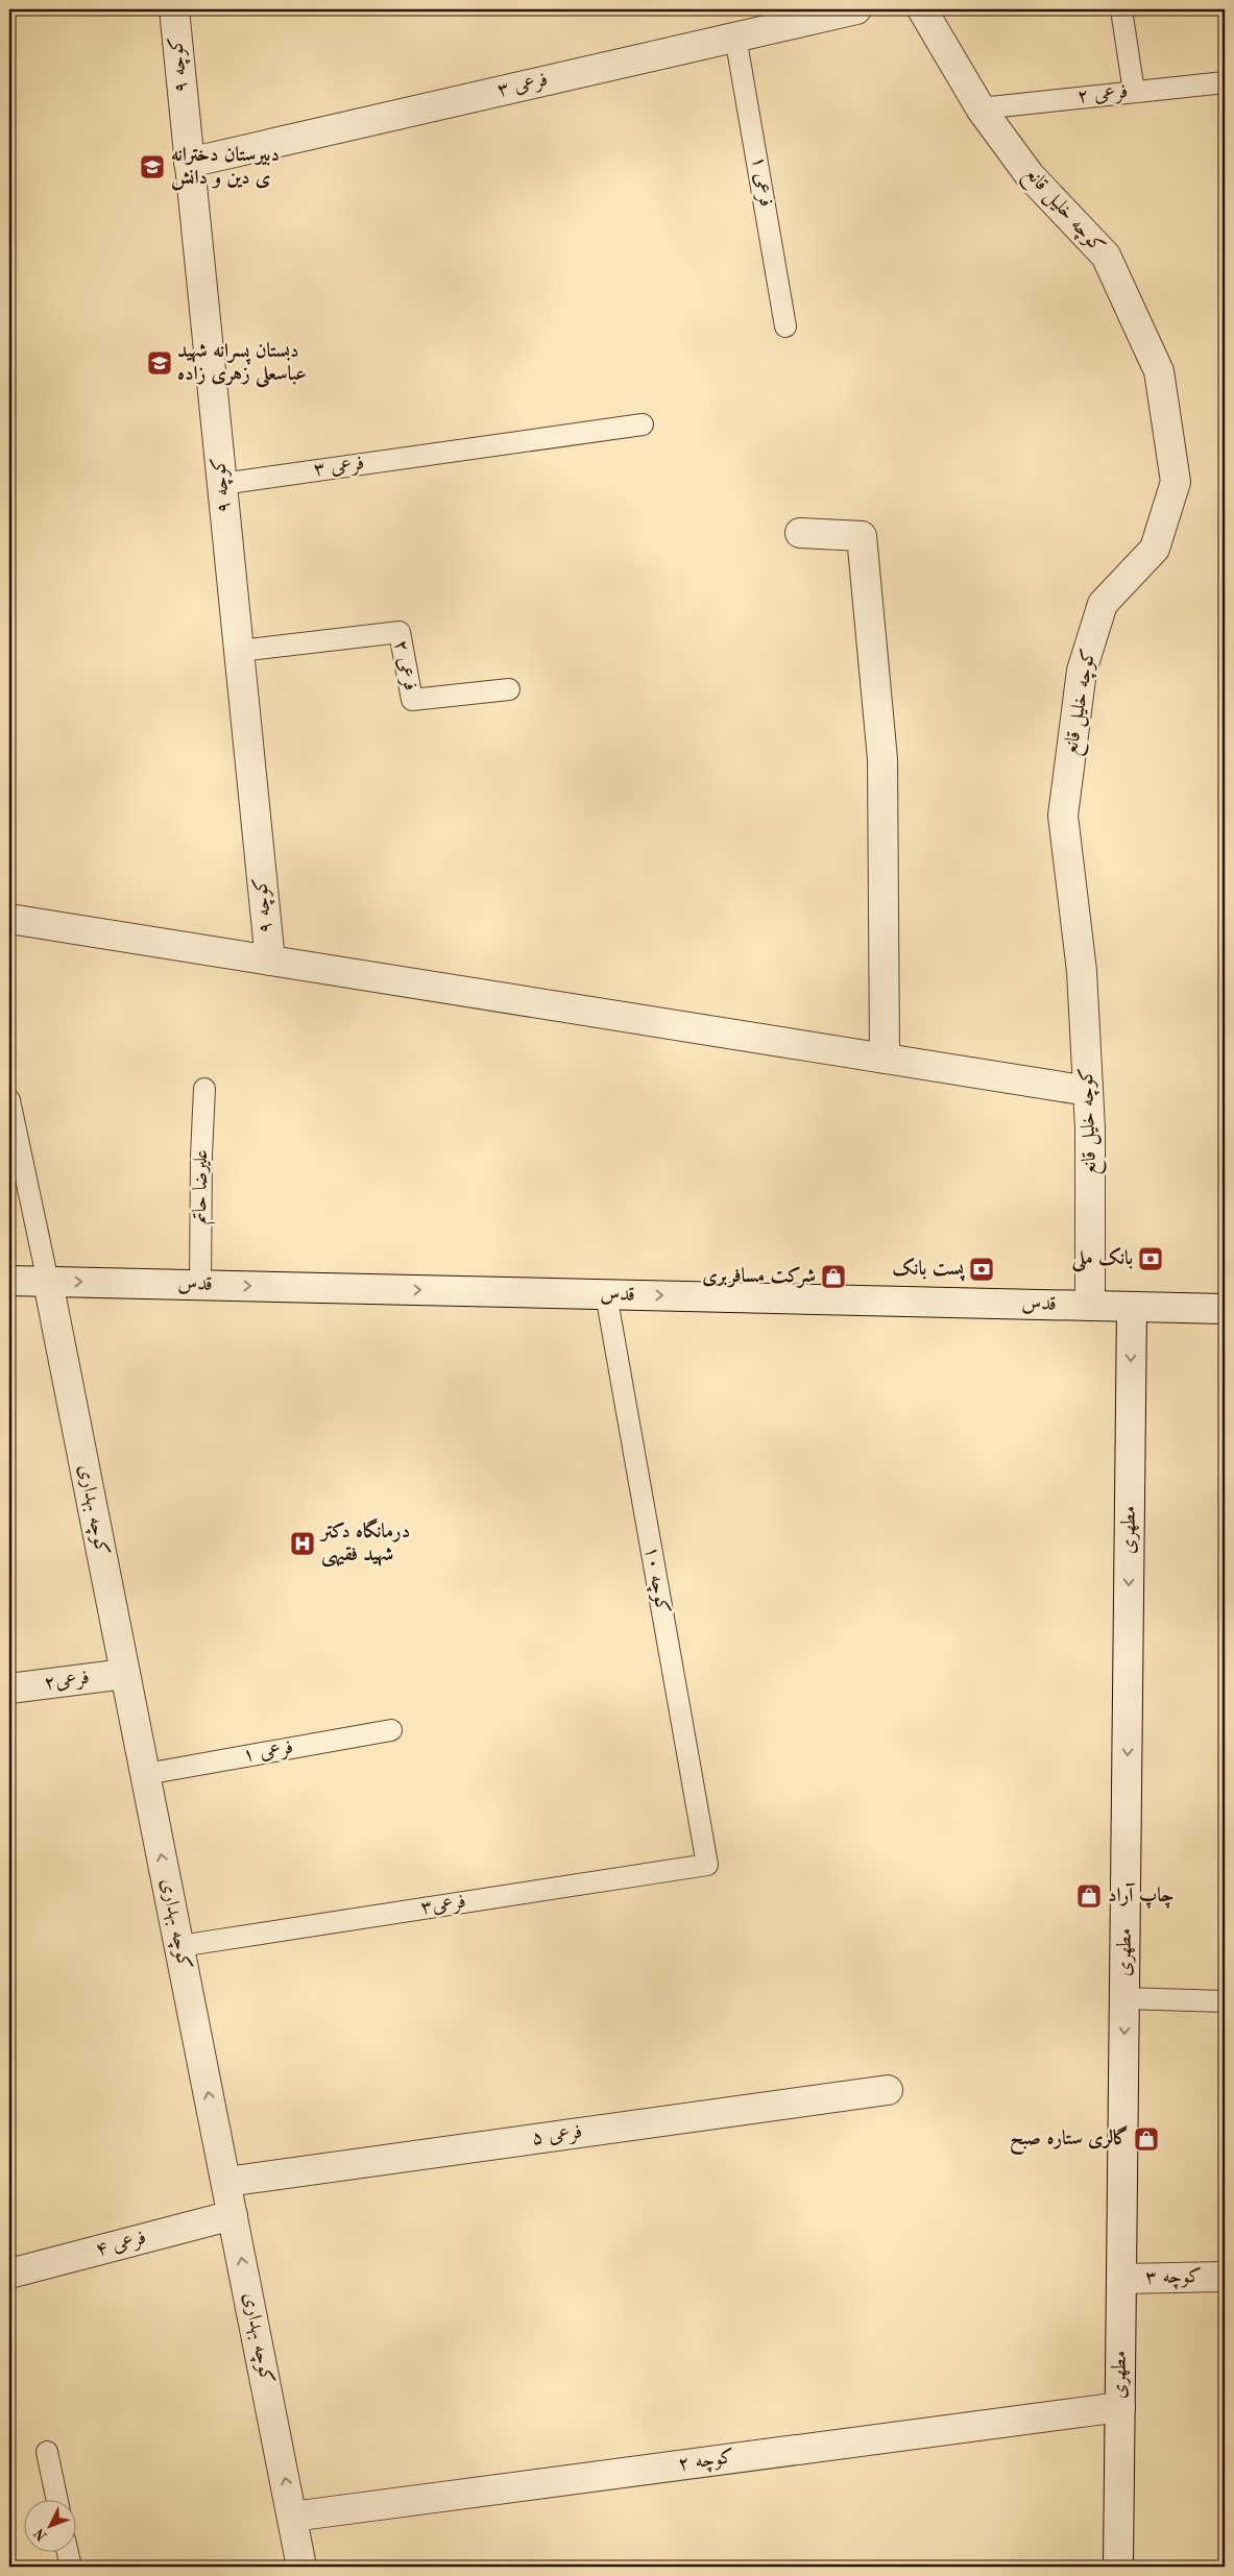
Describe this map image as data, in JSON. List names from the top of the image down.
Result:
{
  "streets": {
    "street": [
      "کوچه ۹",
      "فرعی ۳",
      "کوچه خلیل قانع",
      "قدس",
      "کوچه بهداری",
      "مطهری",
      "فرعی۲",
      "فرعی ۵",
      "فرعی ۴",
      "کوچه ۳",
      "کوچه ۲"
    ],
    "lane": [
      "فرعی ۲",
      "فرعی ۱",
      "علیرضا حاتم",
      "کوچه ۱۰",
      "فرعی۳"
    ]
  },
  "crossings": [
    ["کوچه ۹", "فرعی ۳"],
    ["کوچه ۹", "فرعی ۲"],
    ["فرعی ۳", "فرعی ۱"],
    ["فرعی ۲", "کوچه خلیل قانع"],
    ["فرعی ۱", "کوچه بهداری"],
    ["کوچه خلیل قانع", "قدس"],
    ["علیرضا حاتم", "قدس"],
    ["قدس", "کوچه بهداری"],
    ["قدس", "مطهری"],
    ["قدس", "کوچه ۱۰"],
    ["کوچه بهداری", "فرعی۲"],
    ["کوچه بهداری", "فرعی۳"],
    ["کوچه بهداری", "فرعی ۵"],
    ["کوچه بهداری", "فرعی ۴"],
    ["کوچه بهداری", "کوچه ۲"],
    ["مطهری", "کوچه ۳"],
    ["مطهری", "کوچه ۲"],
    ["کوچه ۱۰", "فرعی۳"]
  ],
  "one_way": ["کوچه بهداری", "مطهری"],
  "places": {
    "school or university": ["دبیرستان دخترانه ی دین و دانش", "دبستان پسرانه شهید عباسعلی زهری زاده"],
    "bank": ["بانک ملی", "پست بانک"],
    "shop": ["شرکت مسافربری", "چاپ آراد", "گالری ستاره صبح"],
    "hospital": ["درمانگاه دکتر شهید فقیهی"]
  },
  "north": "bottom left"
}
